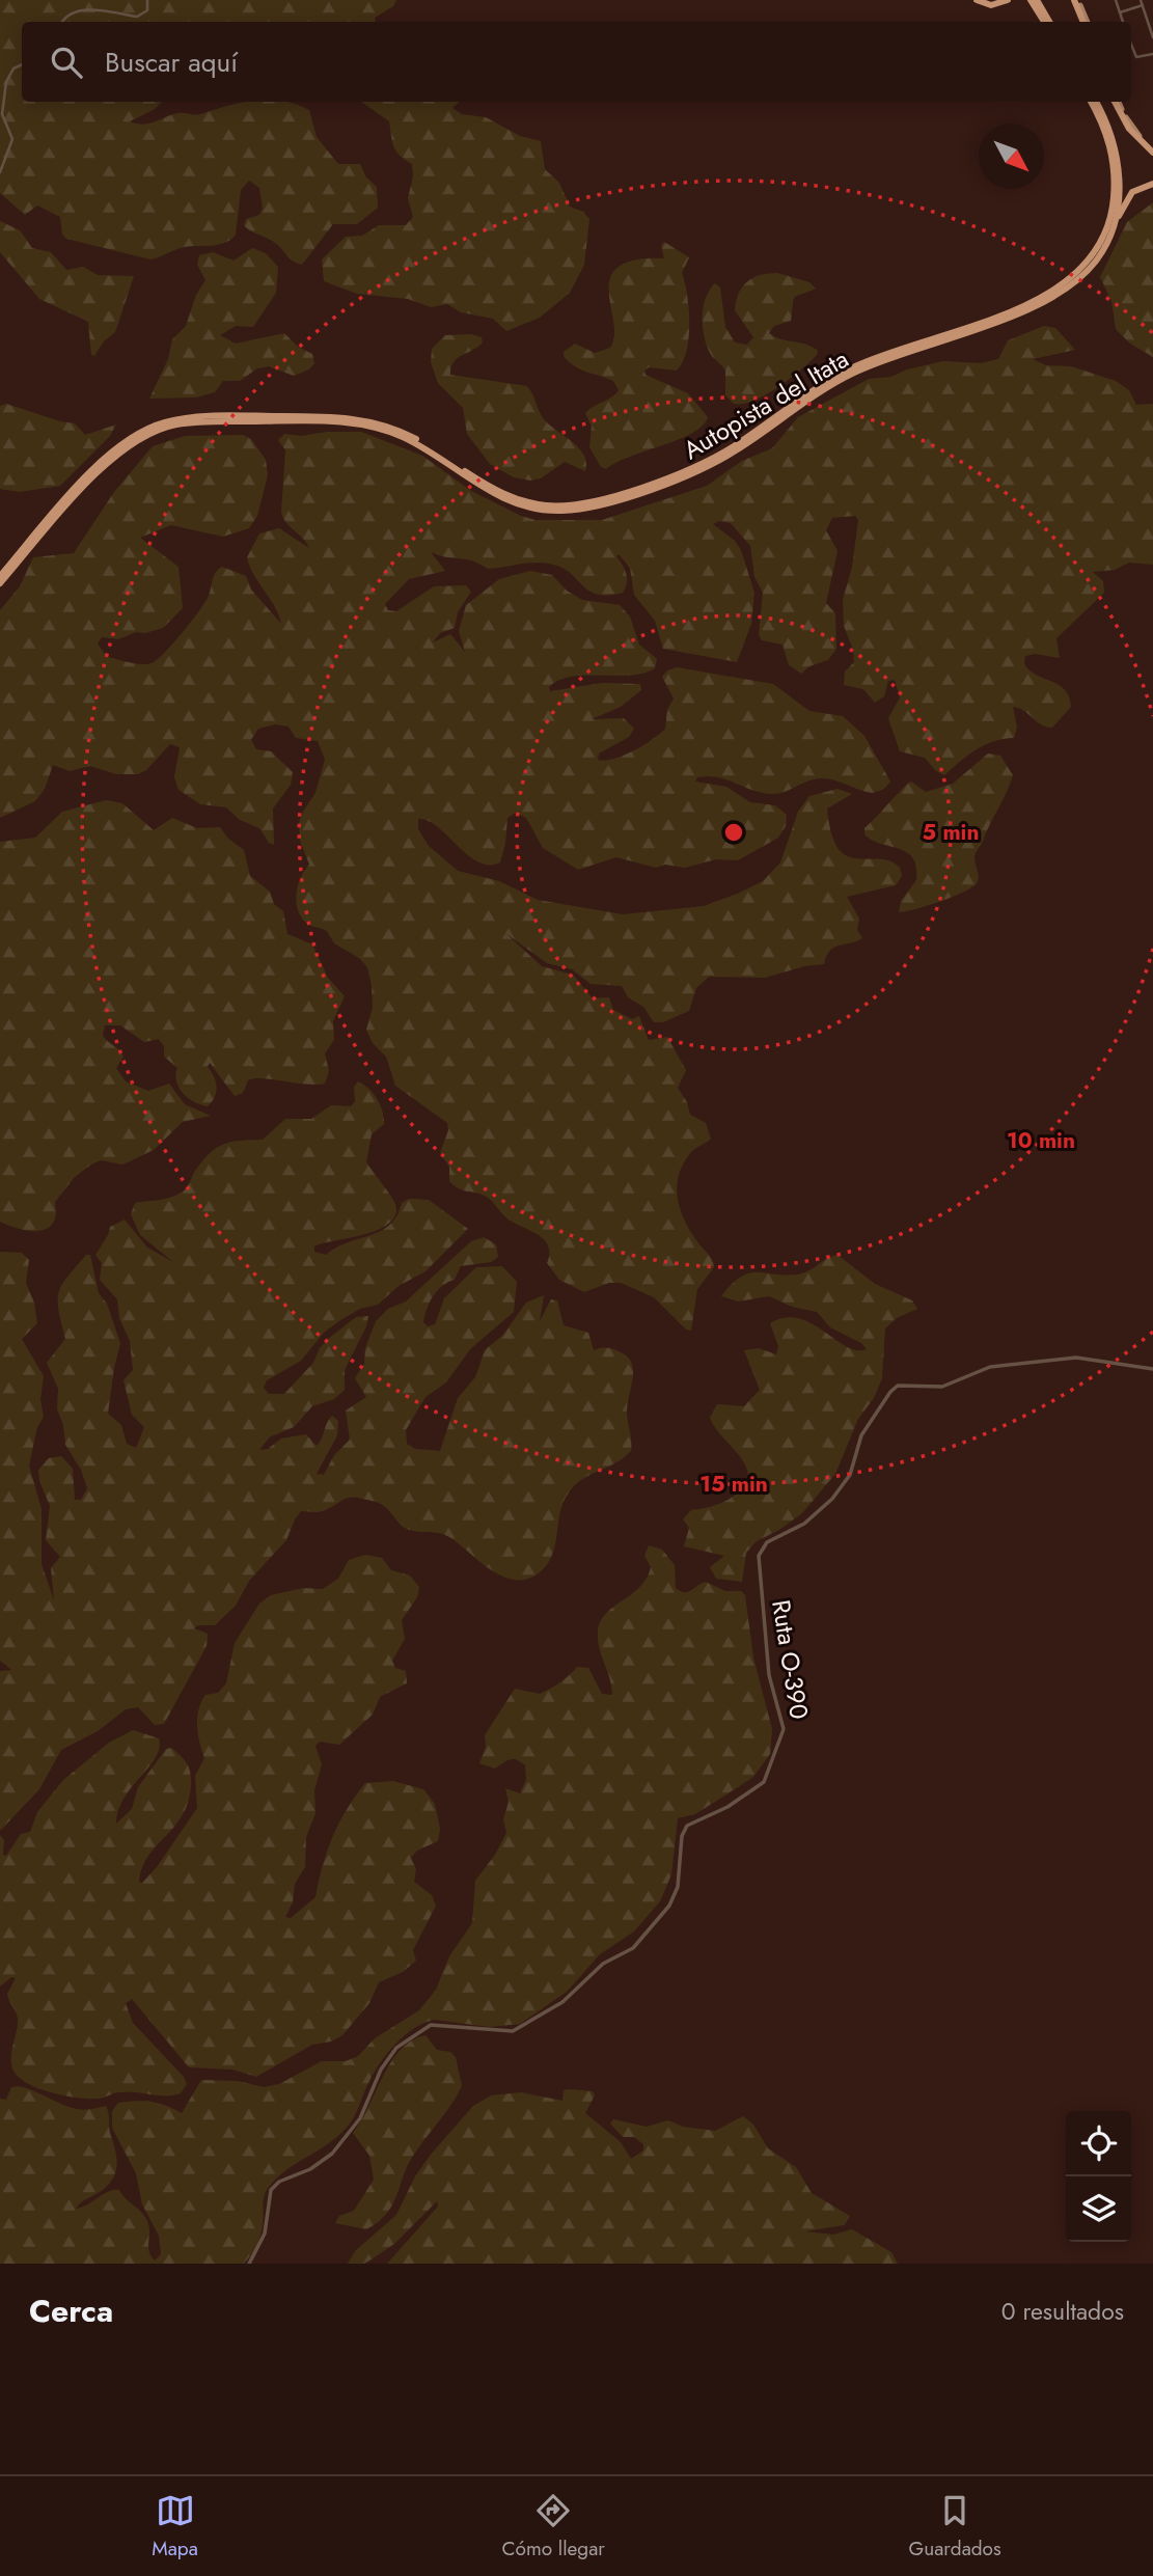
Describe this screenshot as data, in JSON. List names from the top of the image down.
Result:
{
  "streets": {
    "highway": ["Autopista del Itata"],
    "street": ["Ruta O-390"]
  },
  "north": "bottom right",
  "page": {
    "search": "Buscar aquí",
    "heading": ["Cerca", "0 resultados"],
    "nav": ["Mapa", "Cómo llegar", "Guardados"]
  },
  "rings": ["5 min", "10 min", "15 min"]
}
